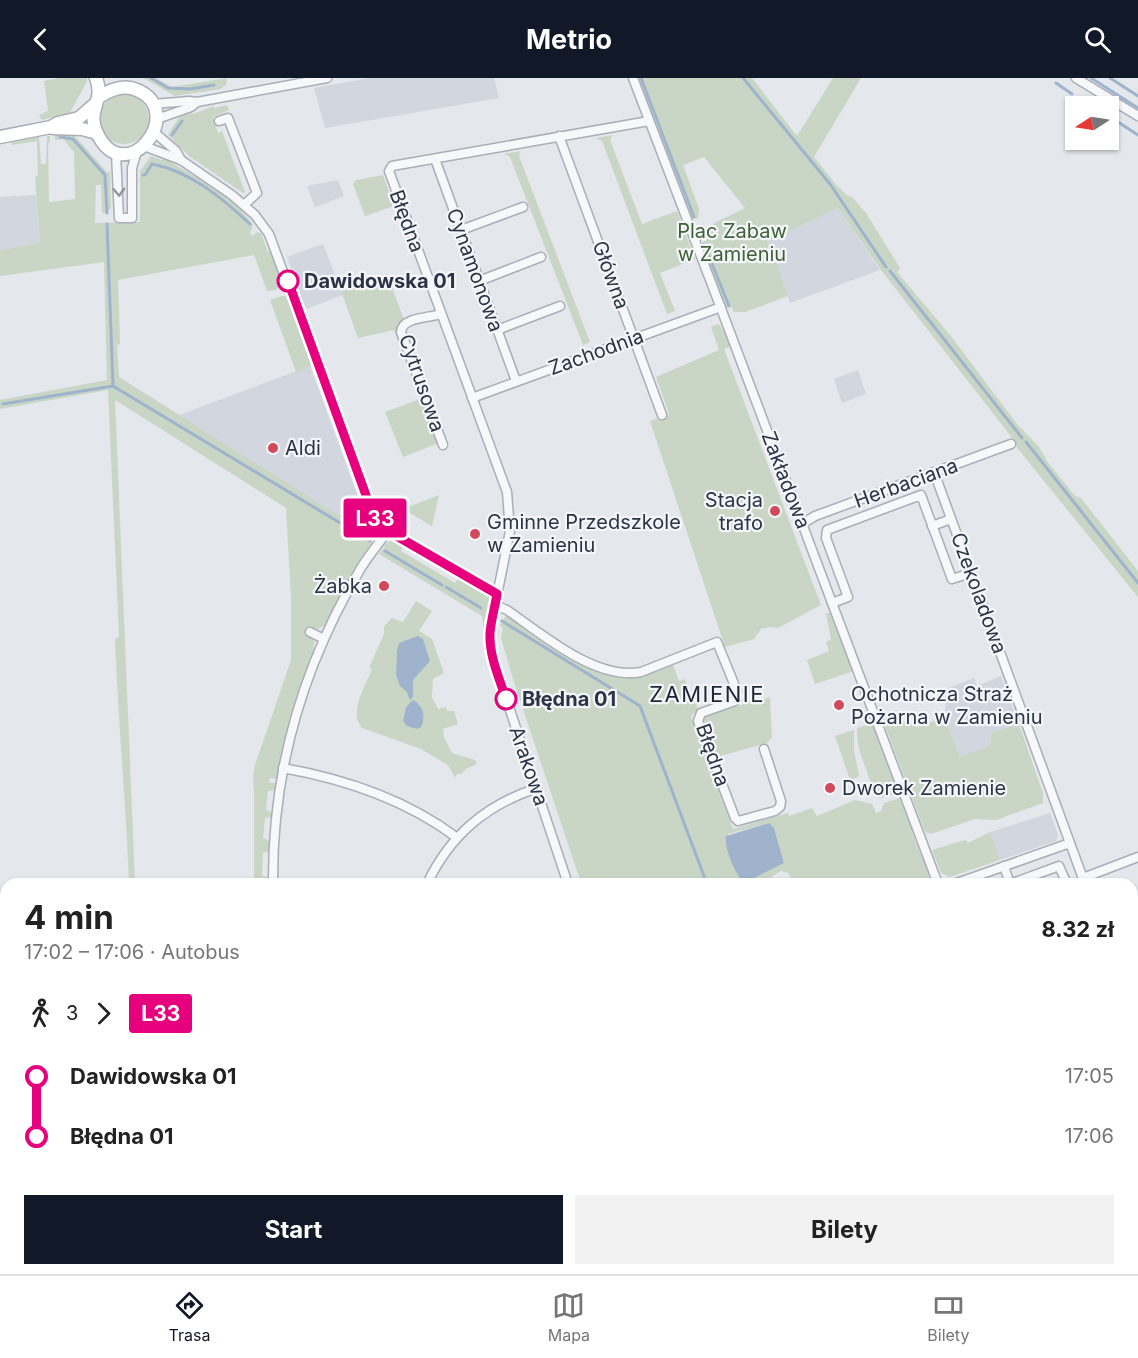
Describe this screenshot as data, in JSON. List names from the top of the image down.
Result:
{
  "streets": {
    "street": [
      "Błędna",
      "Cynamonowa",
      "Główna",
      "Zachodnia",
      "Cytrusowa",
      "Zakładowa",
      "Herbaciana",
      "Czekoladowa",
      "Arakowa"
    ]
  },
  "crossings": [
    ["Błędna", "Cynamonowa"],
    ["Błędna", "Główna"],
    ["Błędna", "Zachodnia"],
    ["Błędna", "Cytrusowa"],
    ["Błędna", "Zakładowa"],
    ["Błędna", "Arakowa"],
    ["Cynamonowa", "Zachodnia"],
    ["Główna", "Zachodnia"],
    ["Zachodnia", "Zakładowa"],
    ["Zakładowa", "Herbaciana"],
    ["Herbaciana", "Czekoladowa"]
  ],
  "districts": ["ZAMIENIE"],
  "parks": ["Plac Zabaw w Zamieniu"],
  "places": [
    "Dawidowska 01",
    "Aldi",
    "Stacja trafo",
    "Gminne Przedszkole w Zamieniu",
    "Żabka",
    "Błędna 01",
    "Ochotnicza Straż Pożarna w Zamieniu",
    "Dworek Zamienie"
  ],
  "lines": ["bus line L33"],
  "north": "left",
  "page": {
    "header": "Metrio",
    "on_map": "L33",
    "heading": ["4 min", "17:02 – 17:06 · Autobus", "8.32 zł"],
    "legs": ["3", "L33"],
    "list": [
      {
        "name": "Dawidowska 01",
        "value": "17:05"
      },
      {
        "name": "Błędna 01",
        "value": "17:06"
      }
    ],
    "buttons": ["Start", "Bilety"],
    "tabs": ["Trasa", "Mapa", "Bilety"]
  }
}
